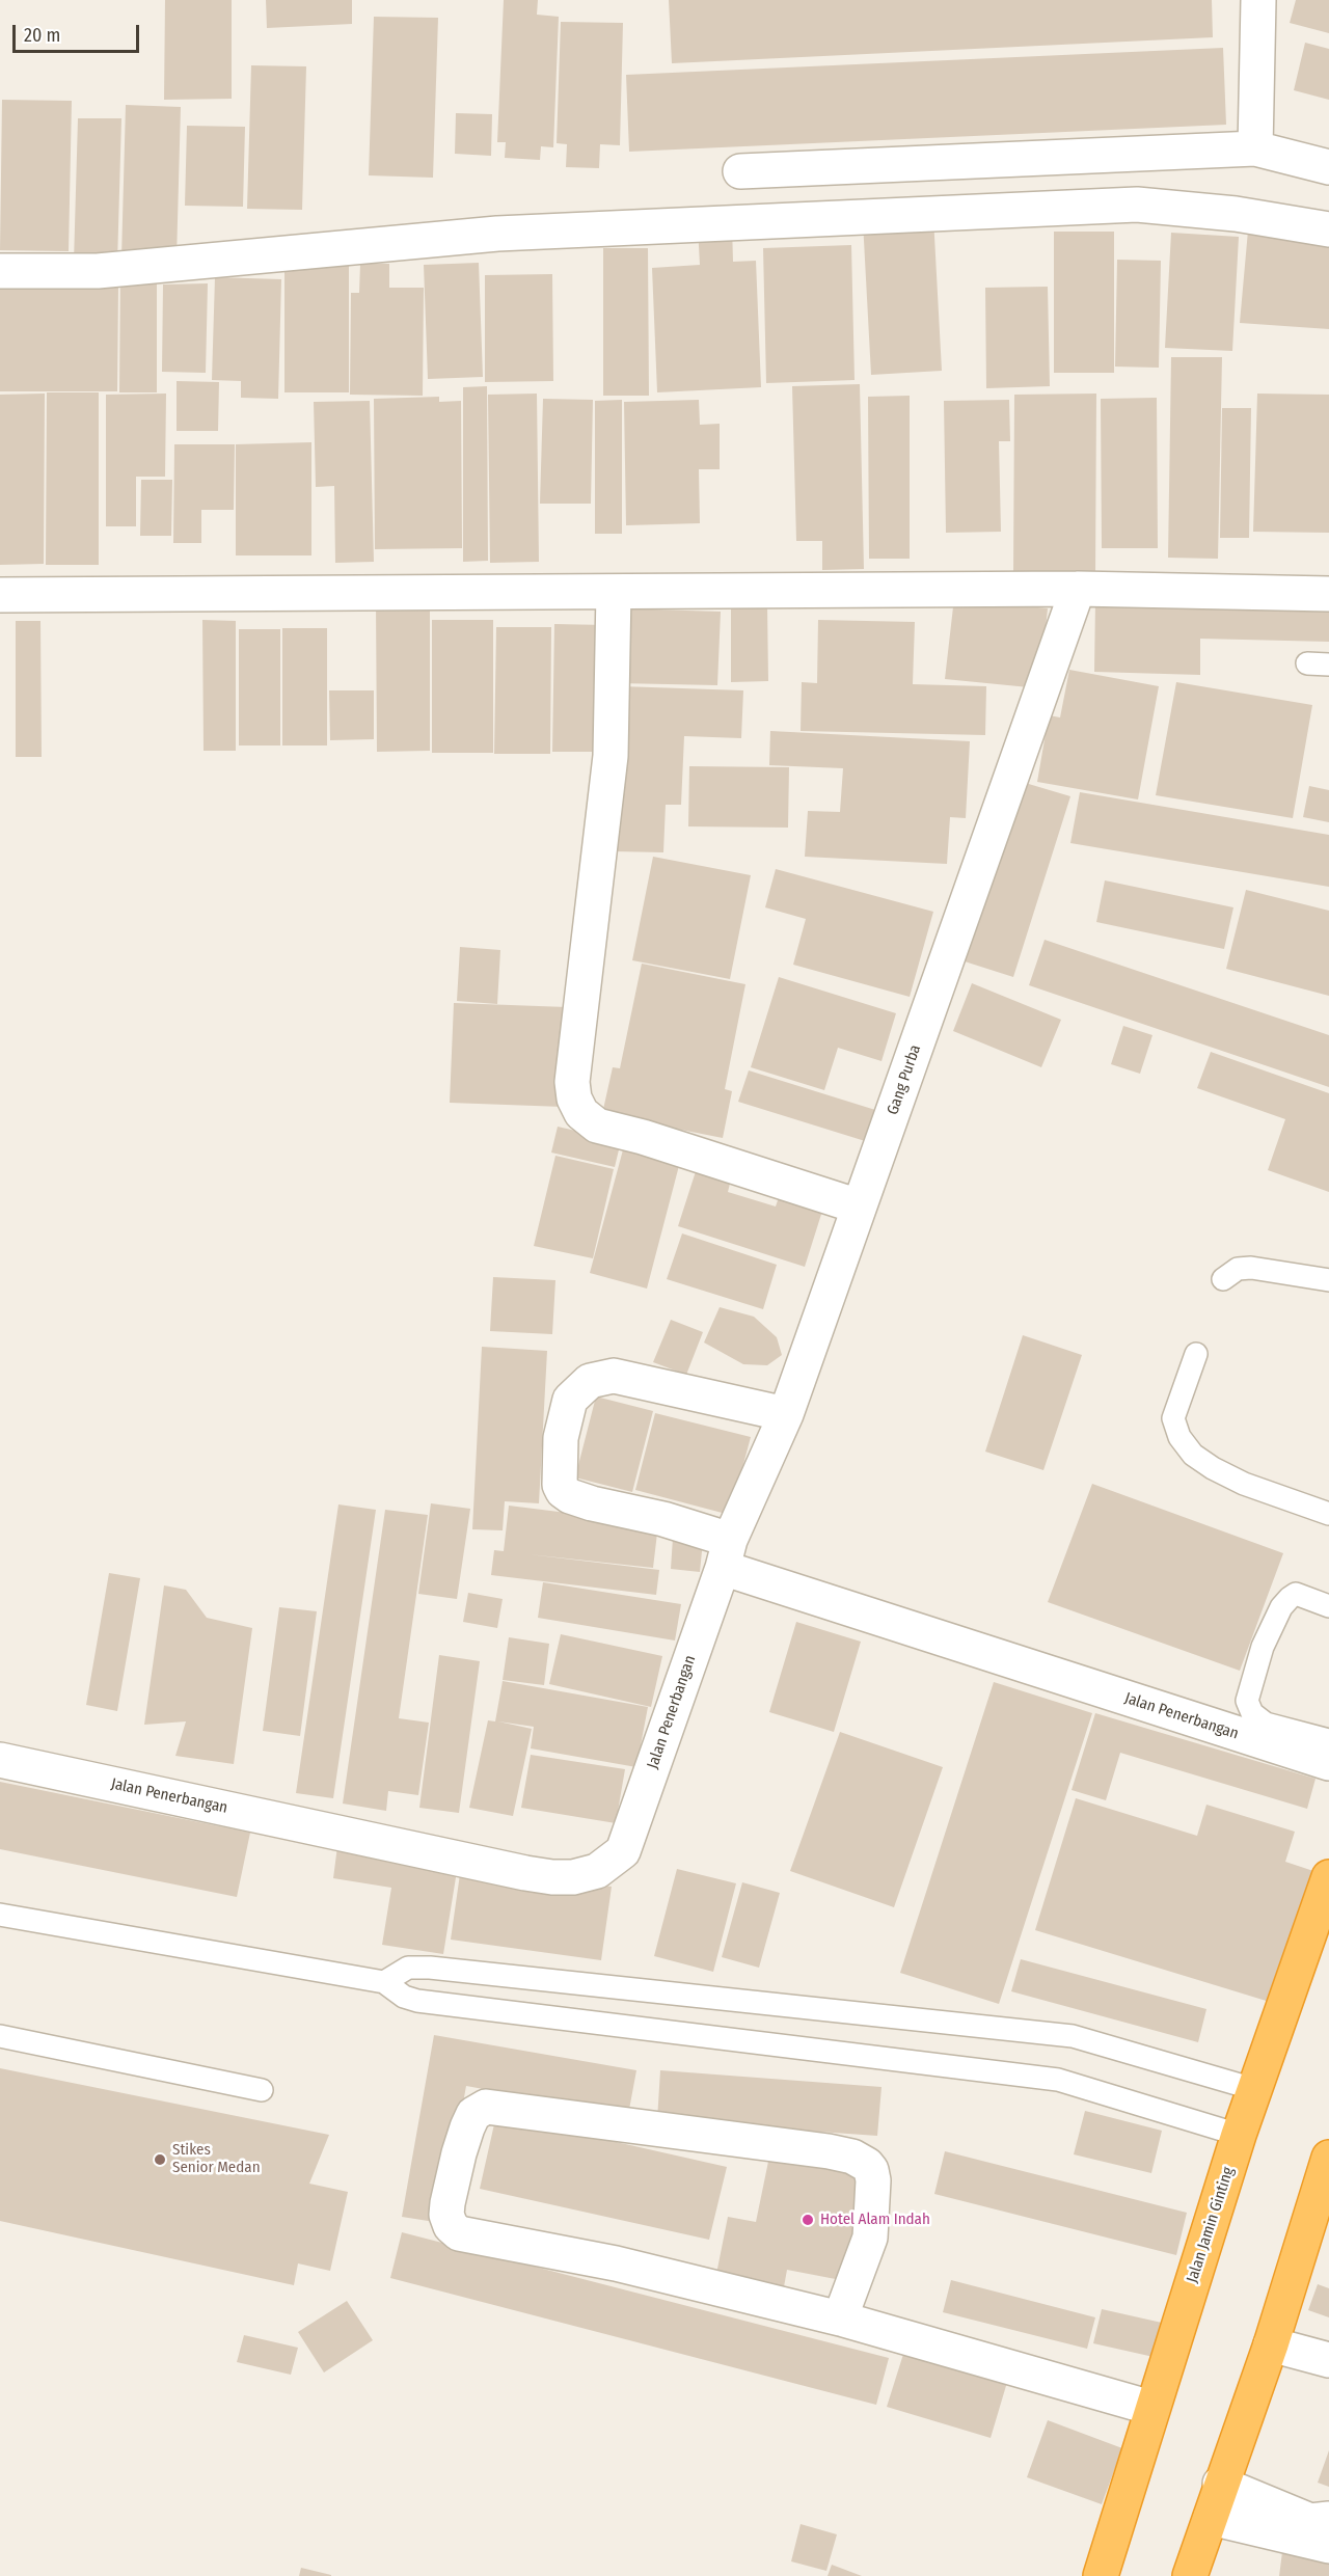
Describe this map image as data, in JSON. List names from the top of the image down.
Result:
{
  "streets": {
    "highway": ["Jalan Jamin Ginting"],
    "street": ["Gang Purba", "Jalan Penerbangan"]
  },
  "crossings": [
    ["Gang Purba", "Jalan Penerbangan"]
  ],
  "places": ["Stikes Senior Medan", "Hotel Alam Indah"],
  "scale_bar": "20 m"
}
